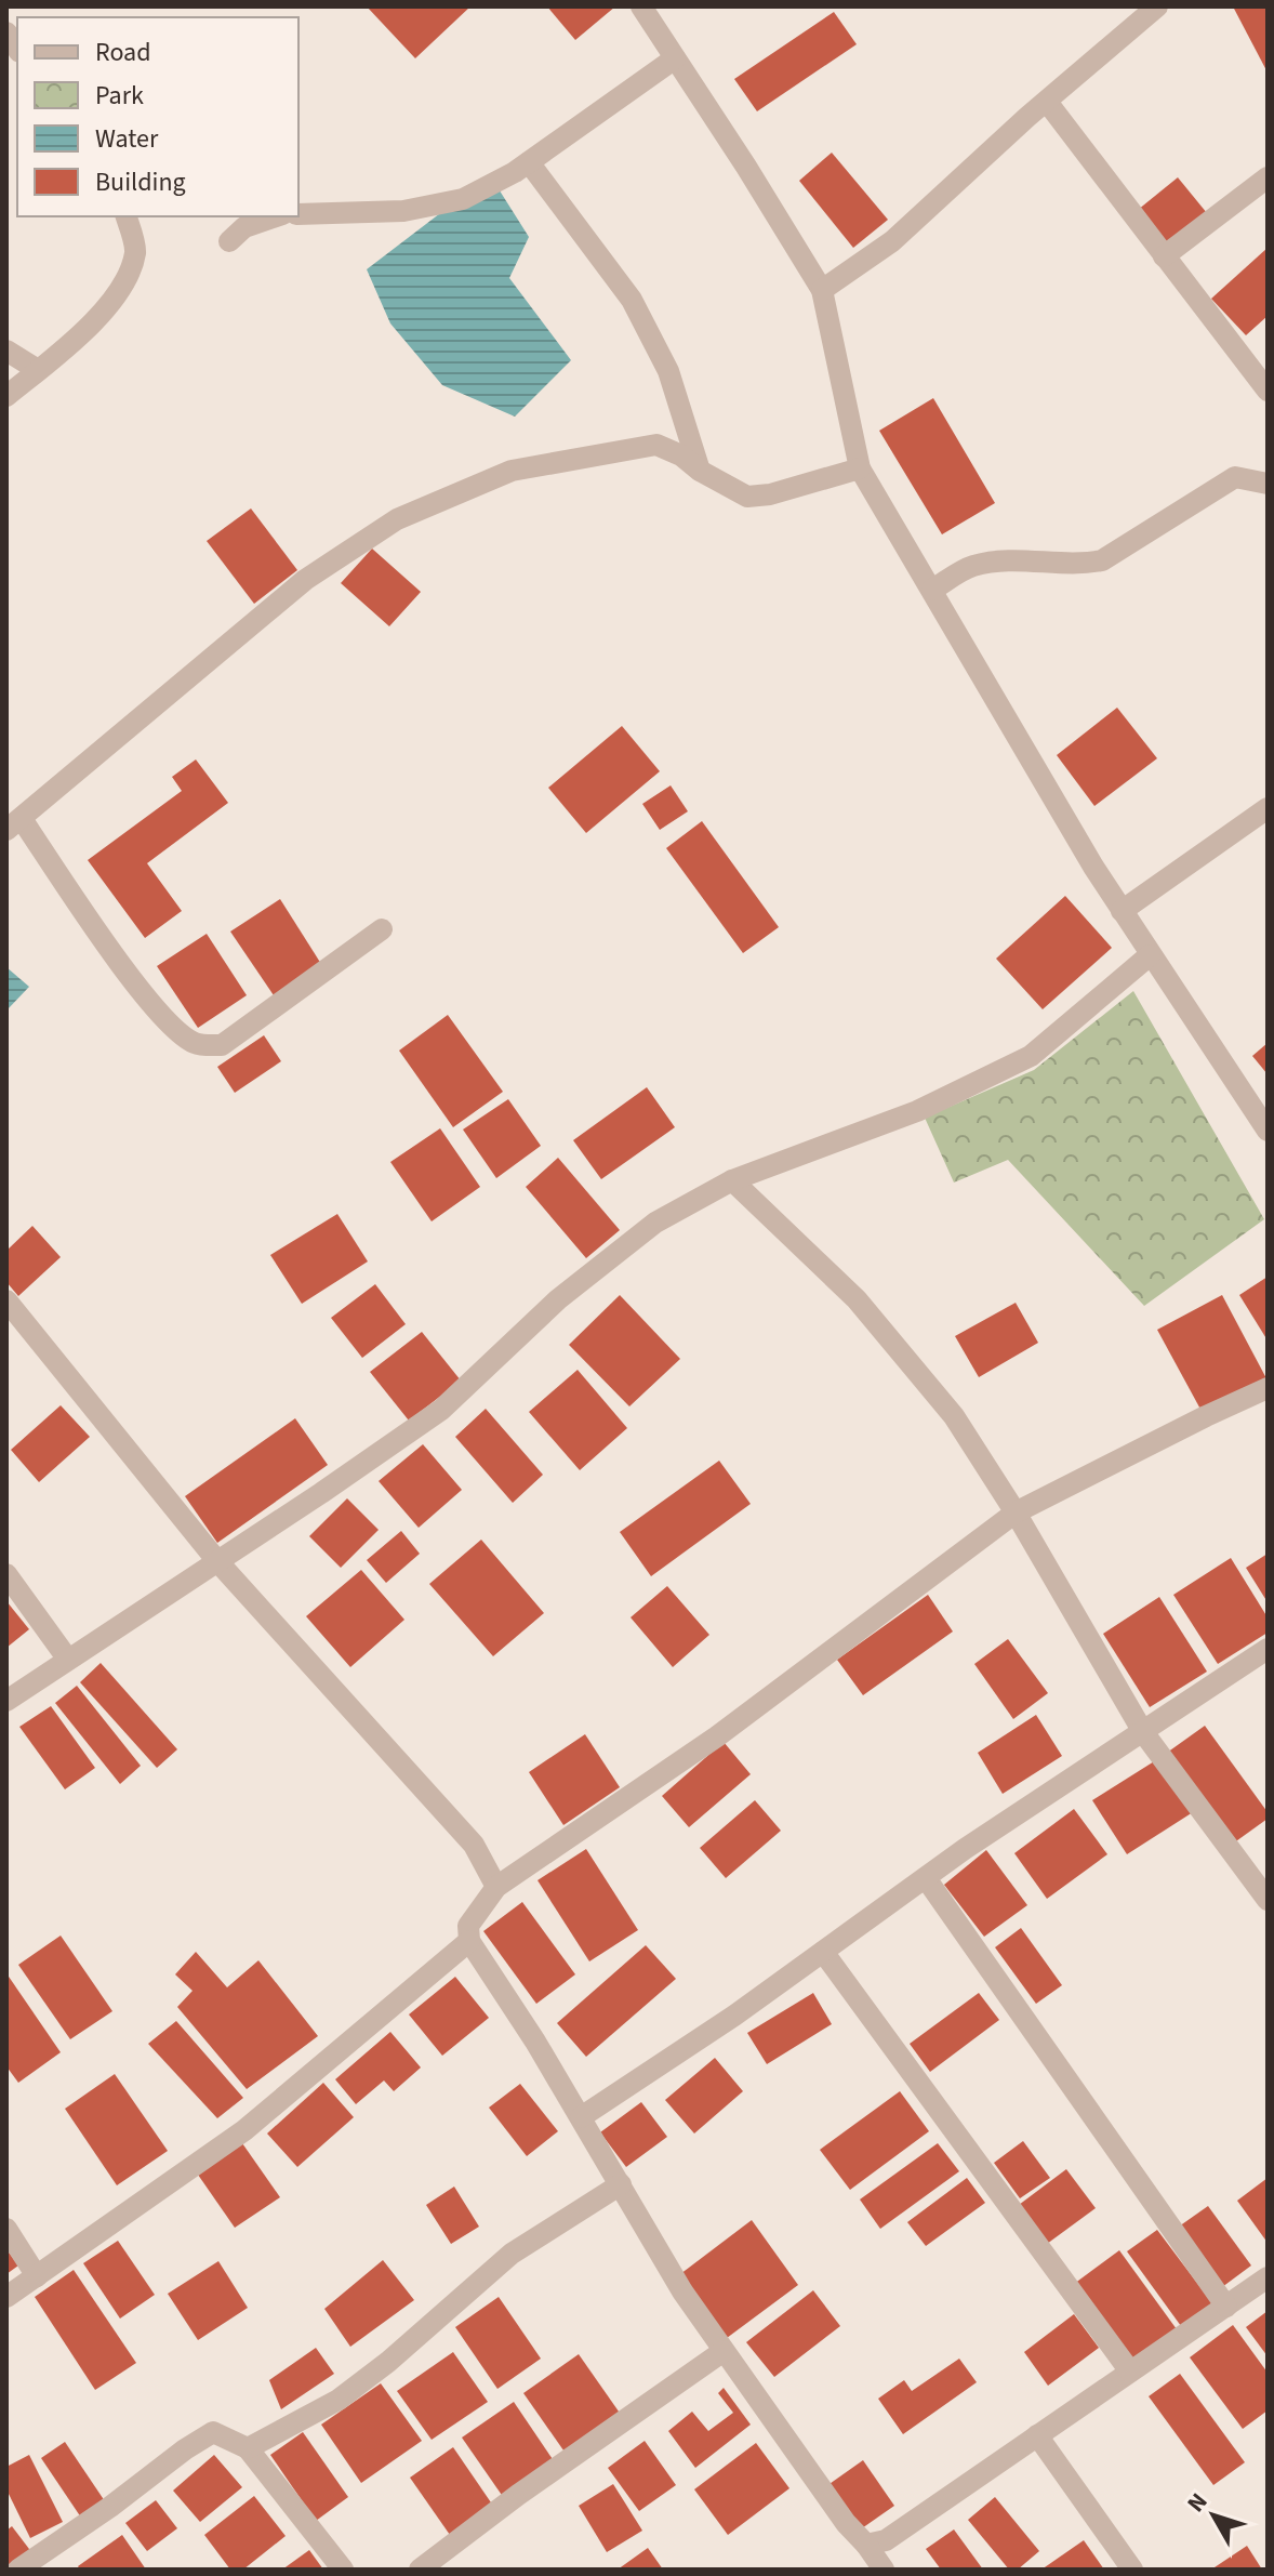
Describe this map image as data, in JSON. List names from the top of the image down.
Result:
{
  "legend": [
    "Road",
    "Park",
    "Water",
    "Building"
  ],
  "north": "top left"
}
